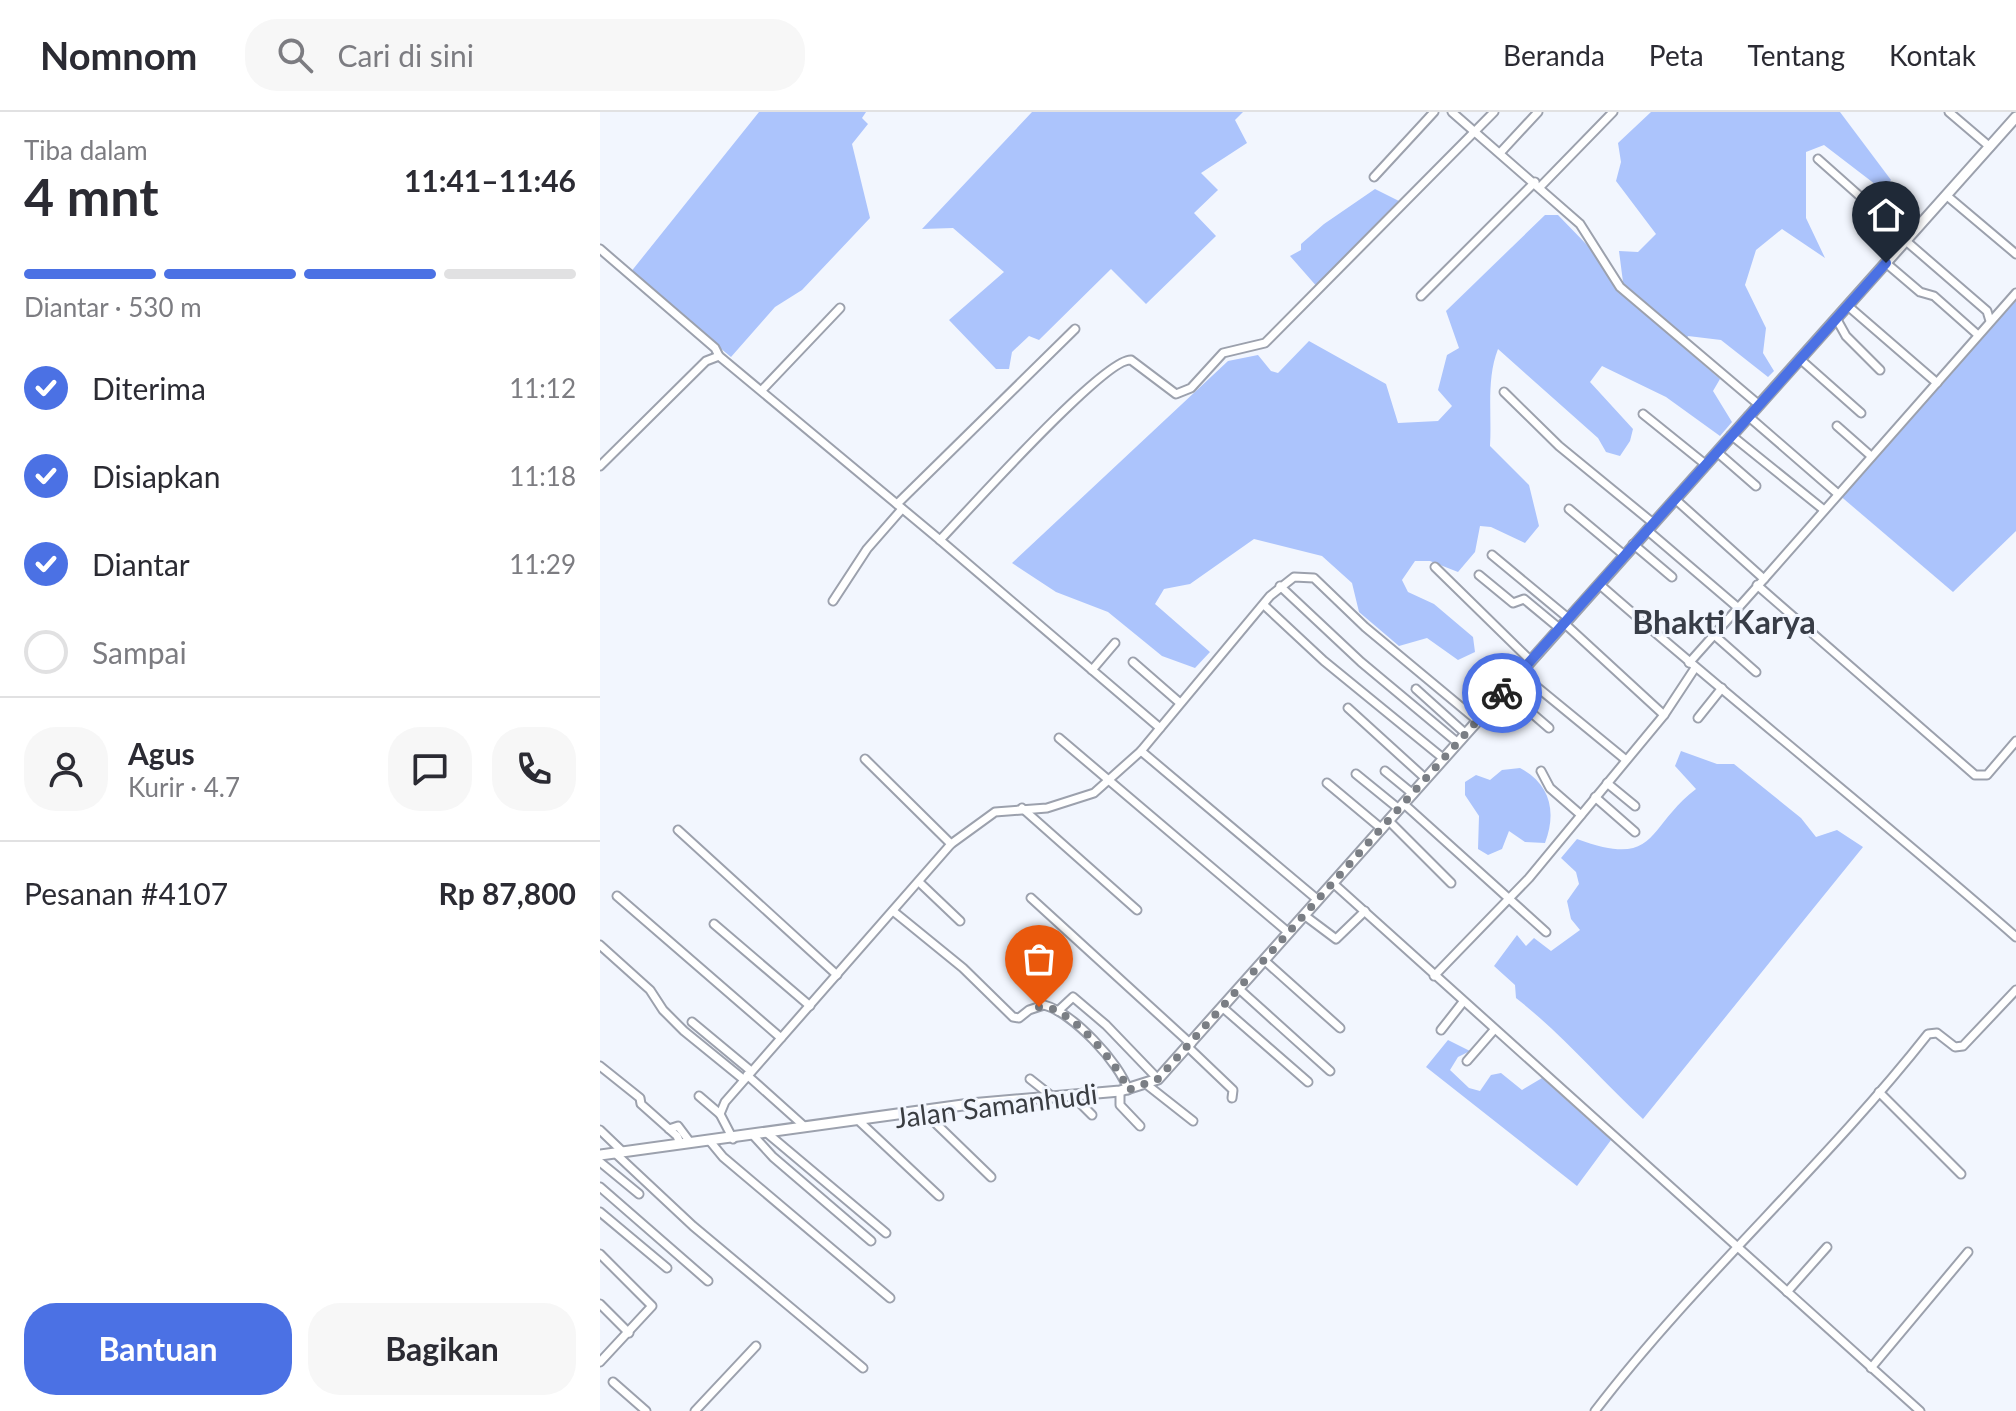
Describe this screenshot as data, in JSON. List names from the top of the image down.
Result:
{
  "streets": {
    "street": ["Jalan Samanhudi"]
  },
  "districts": ["Bhakti Karya"],
  "page": {
    "header": "Nomnom",
    "search": "Cari di sini",
    "nav": [
      "Beranda",
      "Peta",
      "Tentang",
      "Kontak"
    ],
    "heading": ["4 mnt", "Tiba dalam", "11:41–11:46"],
    "panel": [
      "Agus",
      "Kurir · 4.7",
      "Pesanan #4107",
      "Rp 87,800"
    ],
    "bar": "Diantar · 530 m",
    "list": [
      ["Diterima", "11:12"],
      ["Disiapkan", "11:18"],
      ["Diantar", "11:29"],
      "Sampai"
    ],
    "buttons": ["Bantuan", "Bagikan"]
  }
}
